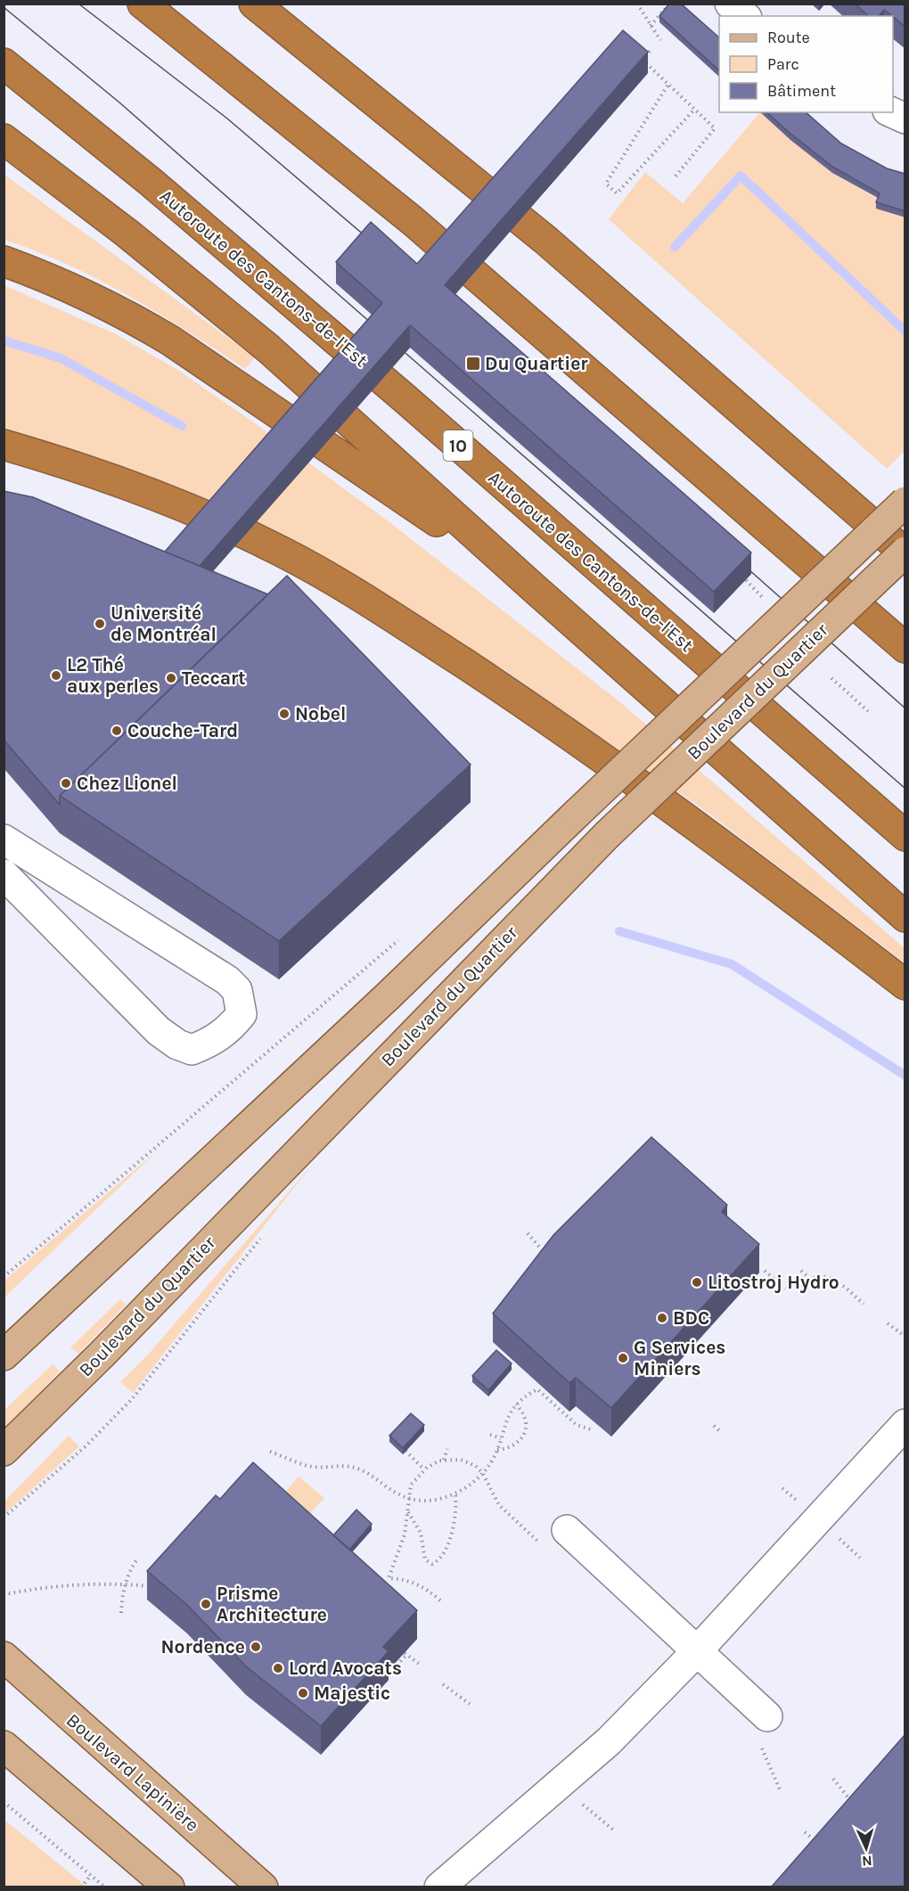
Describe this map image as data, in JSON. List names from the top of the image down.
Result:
{
  "streets": {
    "highway": ["Autoroute des Cantons-de-l'Est", "10"],
    "main road": ["Boulevard du Quartier", "Boulevard Lapinière"]
  },
  "places": {
    "transit": ["Du Quartier"],
    "other": [
      "Université de Montréal",
      "L2 Thé aux perles",
      "Teccart",
      "Nobel",
      "Couche-Tard",
      "Chez Lionel",
      "Litostroj Hydro",
      "BDC",
      "G Services Miniers",
      "Prisme Architecture",
      "Nordence",
      "Lord Avocats",
      "Majestic"
    ]
  },
  "legend": ["Route", "Parc", "Bâtiment"],
  "north": "bottom"
}
